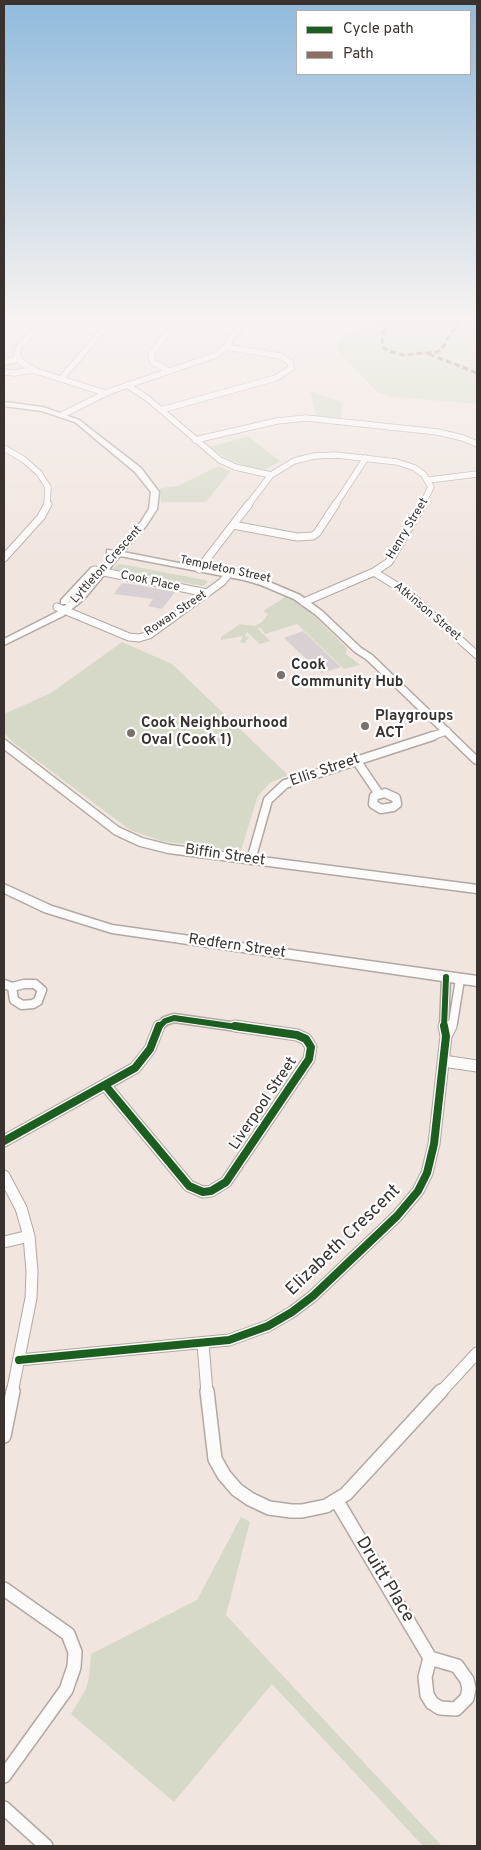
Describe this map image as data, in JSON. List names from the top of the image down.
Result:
{
  "streets": {
    "main road": ["Redfern Street"],
    "street": [
      "Henry Street",
      "Lyttleton Crescent",
      "Templeton Street",
      "Cook Place",
      "Atkinson Street",
      "Rowan Street",
      "Ellis Street",
      "Biffin Street",
      "Liverpool Street",
      "Elizabeth Crescent",
      "Druitt Place"
    ]
  },
  "crossings": [
    ["Henry Street", "Templeton Street"],
    ["Henry Street", "Atkinson Street"],
    ["Lyttleton Crescent", "Templeton Street"],
    ["Lyttleton Crescent", "Cook Place"],
    ["Lyttleton Crescent", "Rowan Street"],
    ["Templeton Street", "Rowan Street"],
    ["Templeton Street", "Ellis Street"],
    ["Cook Place", "Rowan Street"],
    ["Ellis Street", "Biffin Street"],
    ["Redfern Street", "Elizabeth Crescent"]
  ],
  "places": ["Cook Community Hub", "Playgroups ACT", "Cook Neighbourhood Oval (Cook 1)"],
  "legend": ["Cycle path", "Path"]
}
